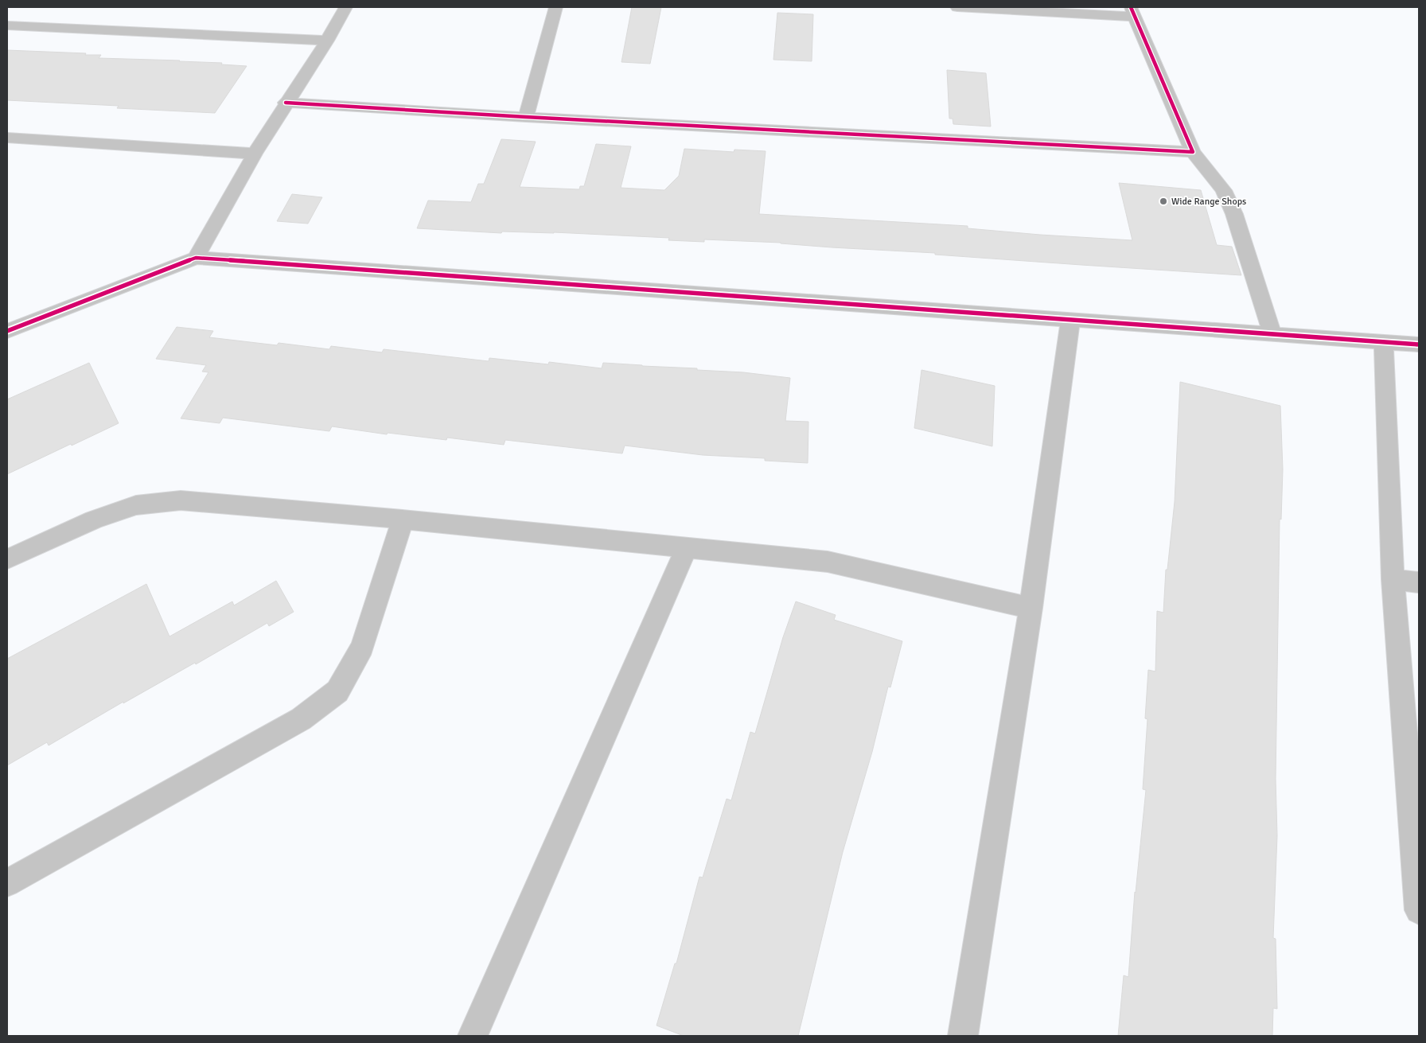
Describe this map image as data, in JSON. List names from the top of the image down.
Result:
{
  "places": ["Wide Range Shops"]
}
